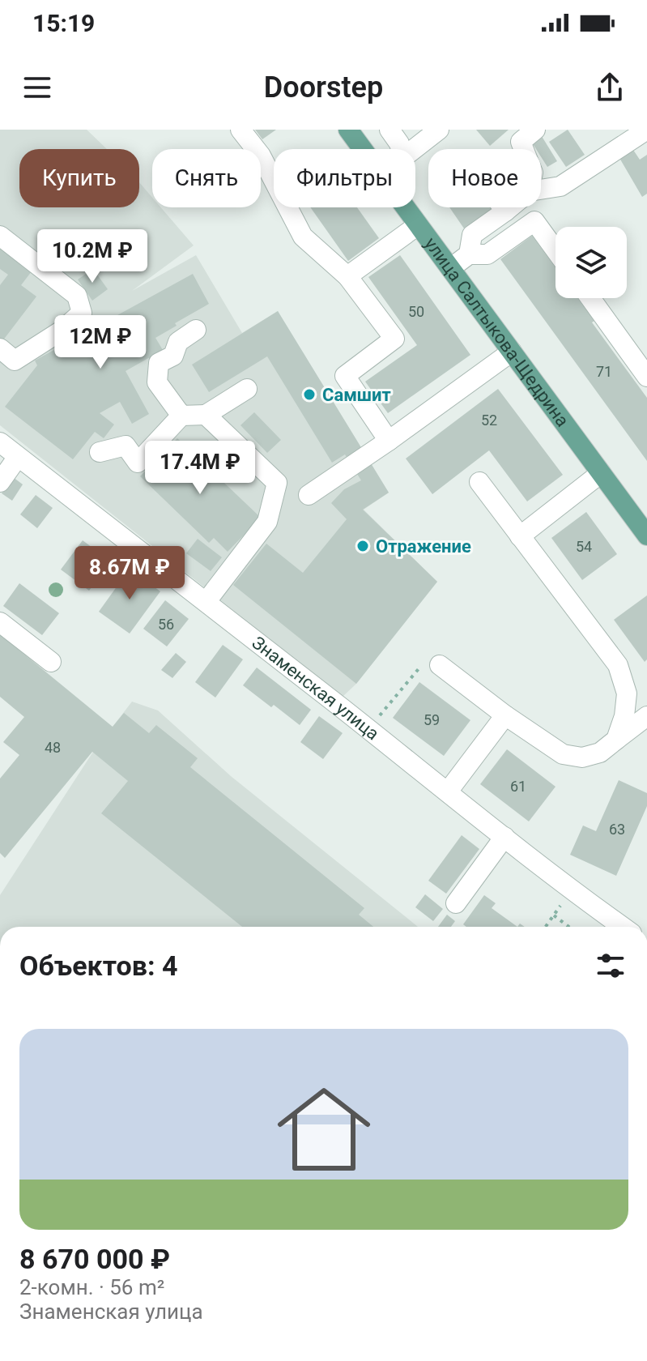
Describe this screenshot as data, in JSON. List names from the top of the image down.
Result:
{
  "streets": {
    "main road": ["улица Салтыкова-Щедрина"],
    "street": ["Знаменская улица"]
  },
  "places": ["Самшит", "Отражение"],
  "house_numbers": [
    "50",
    "71",
    "52",
    "54",
    "56",
    "59",
    "48",
    "61",
    "63"
  ],
  "page": {
    "status": "15:19",
    "header": "Doorstep",
    "chip": [
      "Купить",
      "Снять",
      "Фильтры",
      "Новое"
    ],
    "price": [
      "10.2M ₽",
      "12M ₽",
      "17.4M ₽",
      "8.67M ₽"
    ],
    "heading": "Объектов: 4",
    "list": [
      {
        "name": "8 670 000 ₽",
        "note": "2-комн. · 56 m² · Знаменская улица"
      }
    ]
  }
}
